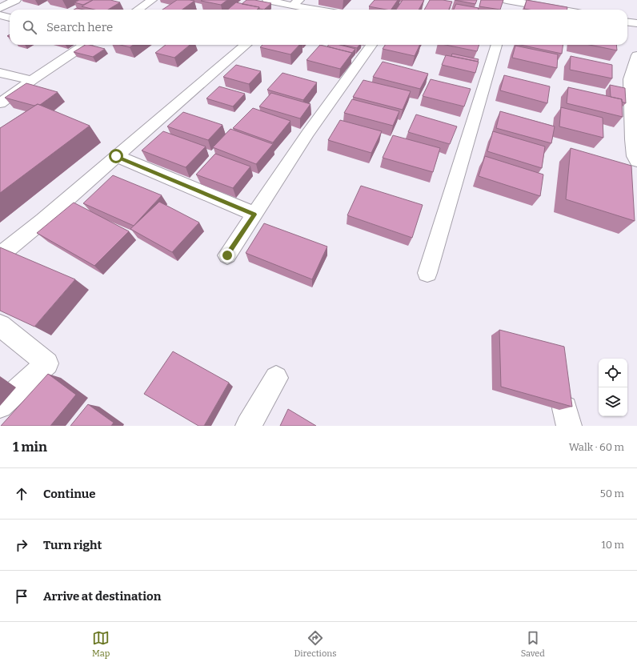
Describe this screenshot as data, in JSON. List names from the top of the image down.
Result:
{
  "page": {
    "search": "Search here",
    "heading": ["1 min", "Walk · 60 m"],
    "list": [
      ["Continue", "50 m"],
      ["Turn right", "10 m"],
      "Arrive at destination"
    ],
    "nav": ["Map", "Directions", "Saved"]
  }
}
